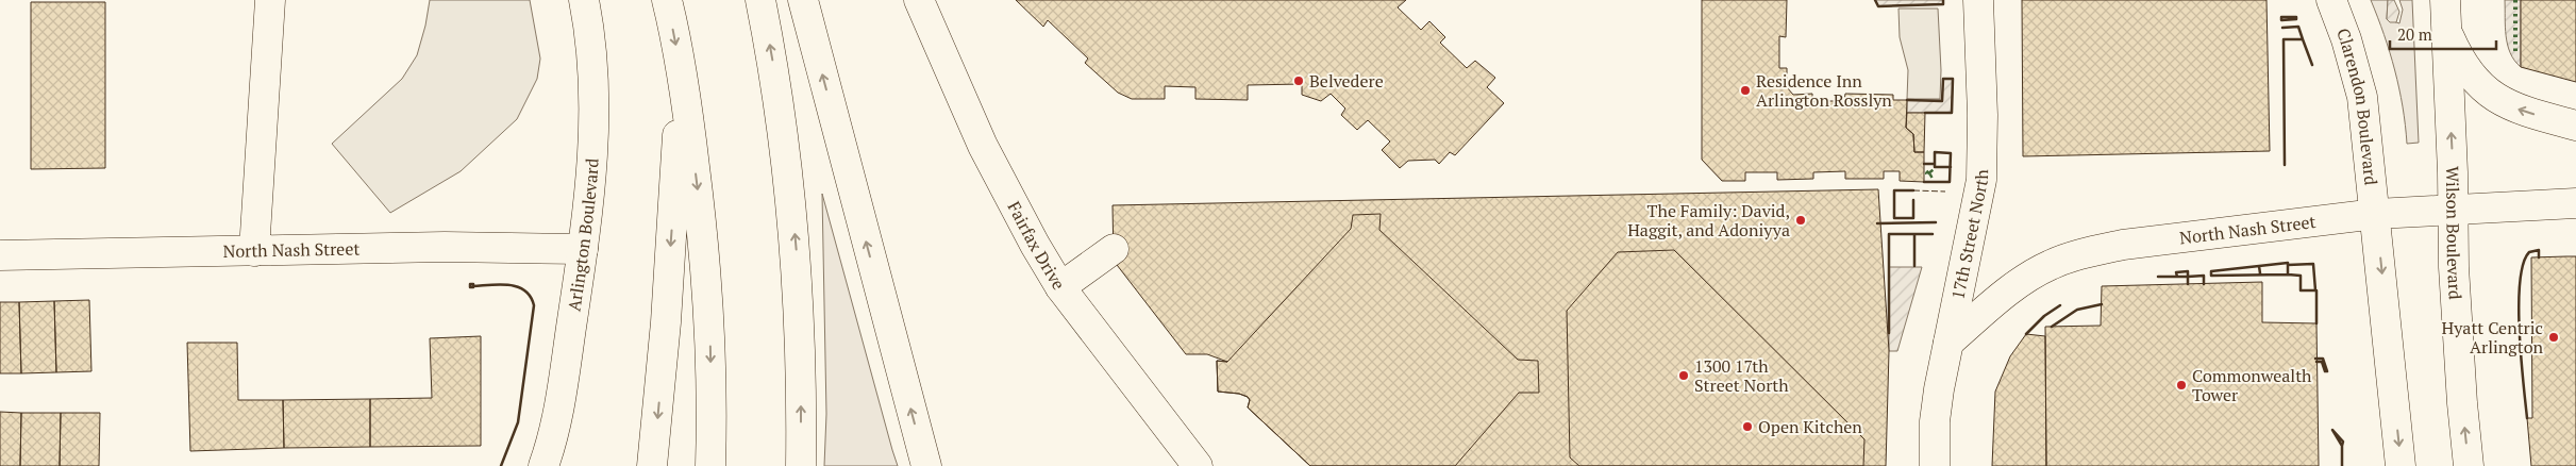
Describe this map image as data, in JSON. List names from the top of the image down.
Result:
{
  "streets": {
    "main road": [
      "Clarendon Boulevard",
      "North Nash Street",
      "Wilson Boulevard",
      "Arlington Boulevard",
      "17th Street North",
      "Fairfax Drive"
    ]
  },
  "crossings": [
    ["Clarendon Boulevard", "North Nash Street"],
    ["North Nash Street", "Wilson Boulevard"],
    ["North Nash Street", "Arlington Boulevard"],
    ["North Nash Street", "17th Street North"]
  ],
  "places": [
    "Belvedere",
    "Residence Inn Arlington Rosslyn",
    "The Family: David, Haggit, and Adoniyya",
    "Hyatt Centric Arlington",
    "1300 17th Street North",
    "Commonwealth Tower",
    "Open Kitchen"
  ],
  "scale_bar": "20 m"
}
